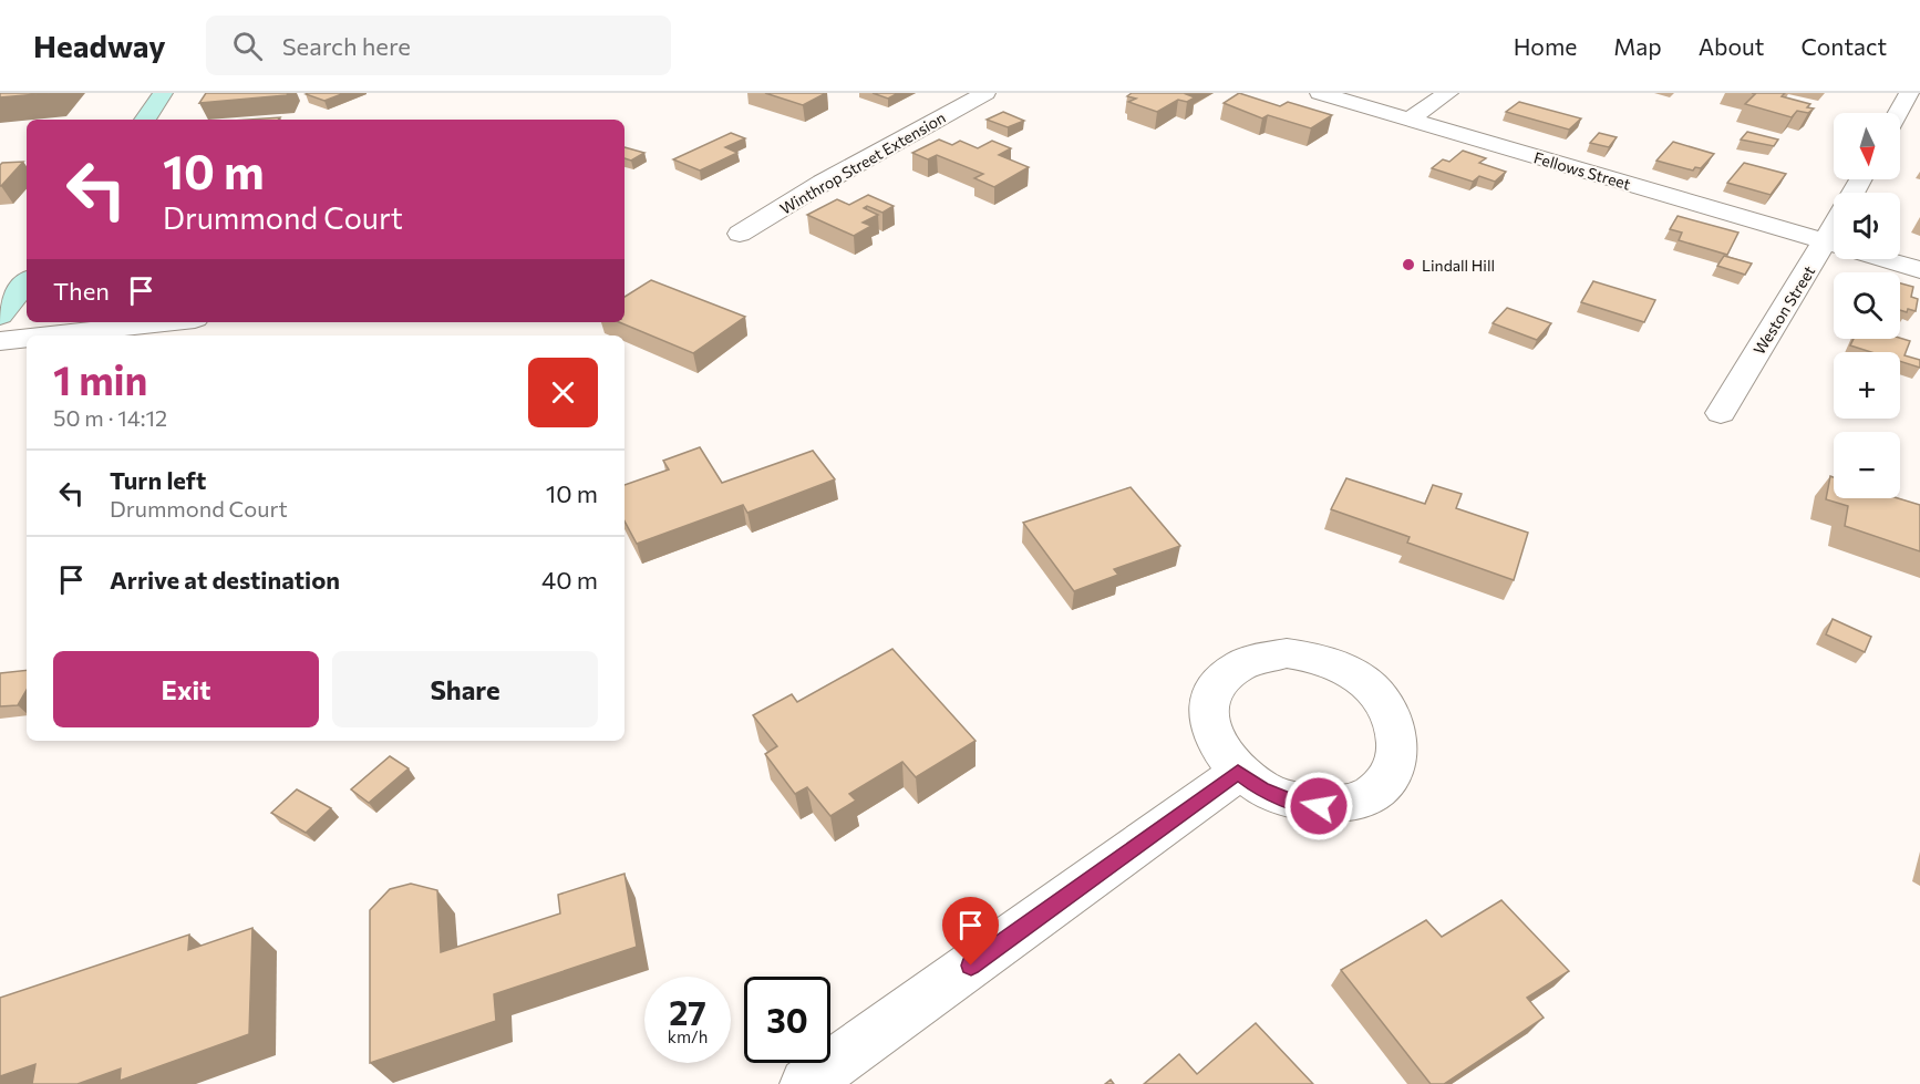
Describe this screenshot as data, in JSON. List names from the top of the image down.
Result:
{
  "streets": {
    "street": ["Winthrop Street Extension", "Fellows Street", "Weston Street"]
  },
  "places": ["Lindall Hill"],
  "north": "bottom",
  "page": {
    "header": "Headway",
    "search": "Search here",
    "nav": [
      "Home",
      "Map",
      "About",
      "Contact"
    ],
    "map_buttons": ["+", "−"],
    "turn": ["10 m", "Drummond Court"],
    "then": "Then",
    "heading": ["1 min", "50 m · 14:12"],
    "list": [
      {
        "name": "Turn left",
        "note": "Drummond Court",
        "value": "10 m"
      },
      {
        "name": "Arrive at destination",
        "value": "40 m"
      }
    ],
    "buttons": ["Exit", "Share"],
    "speed": "27 km/h",
    "limit": "30"
  }
}
